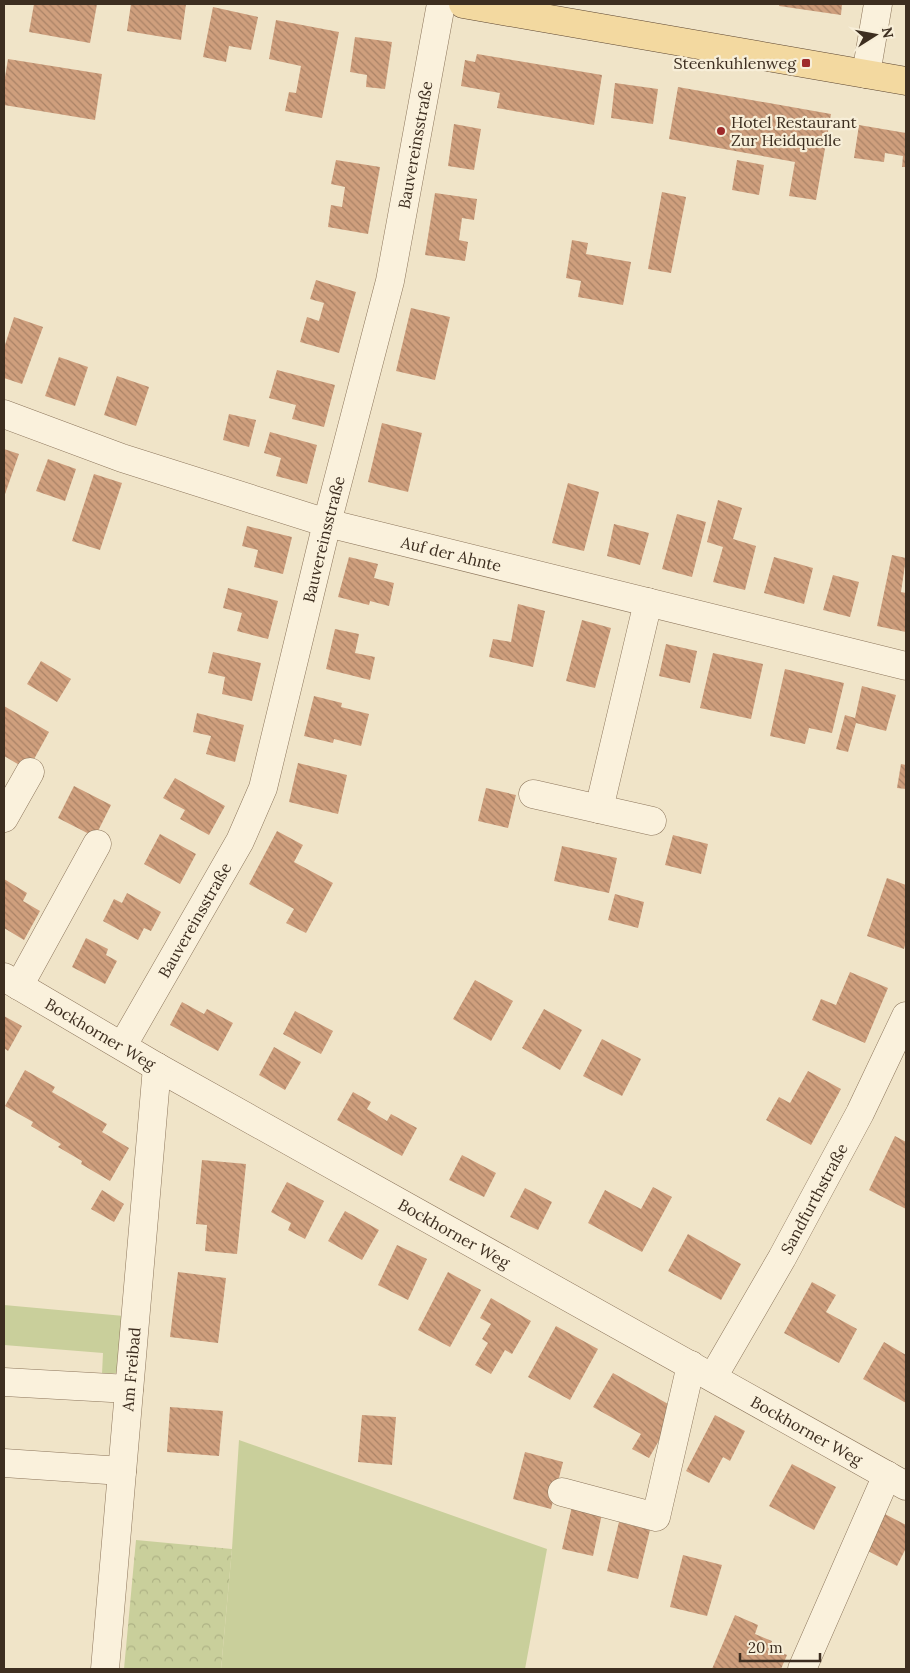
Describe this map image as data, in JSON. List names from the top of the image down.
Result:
{
  "streets": {
    "street": [
      "Bauvereinsstraße",
      "Auf der Ahnte",
      "Bockhorner Weg",
      "Sandfurthstraße",
      "Am Freibad"
    ]
  },
  "crossings": [
    ["Bauvereinsstraße", "Auf der Ahnte"],
    ["Bauvereinsstraße", "Bockhorner Weg"],
    ["Bockhorner Weg", "Sandfurthstraße"],
    ["Bockhorner Weg", "Am Freibad"]
  ],
  "places": {
    "transit": ["Steenkuhlenweg"],
    "other": ["Hotel Restaurant Zur Heidquelle"]
  },
  "scale_bar": "20 m",
  "north": "right"
}
